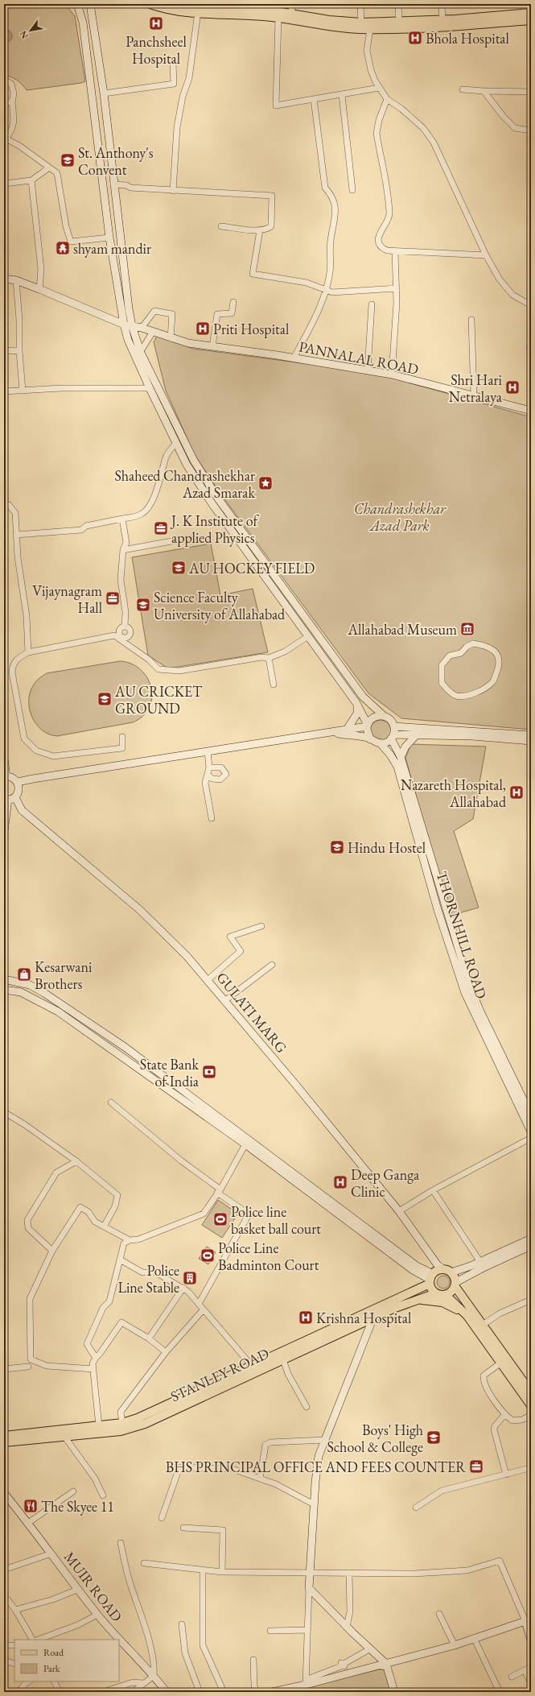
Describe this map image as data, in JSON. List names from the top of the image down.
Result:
{
  "streets": {
    "main road": ["STANLEY ROAD"],
    "street": [
      "PANNALAL ROAD",
      "THORNHILL ROAD",
      "GULATI MARG",
      "MUIR ROAD"
    ]
  },
  "crossings": [
    ["GULATI MARG", "STANLEY ROAD"]
  ],
  "parks": ["Chandrashekhar Azad Park"],
  "places": {
    "hospital": [
      "Panchsheel Hospital",
      "Bhola Hospital",
      "Priti Hospital",
      "Shri Hari Netralaya",
      "Nazareth Hospital, Allahabad",
      "Deep Ganga Clinic",
      "Krishna Hospital"
    ],
    "school or university": [
      "St. Anthony's Convent",
      "AU HOCKEY FIELD",
      "Science Faculty University of Allahabad",
      "AU CRICKET GROUND",
      "Hindu Hostel",
      "Boys' High School & College"
    ],
    "temple": ["shyam mandir"],
    "place": ["Shaheed Chandrashekhar Azad Smarak"],
    "office": ["J. K Institute of applied Physics", "Vijaynagram Hall", "BHS PRINCIPAL OFFICE AND FEES COUNTER"],
    "museum": ["Allahabad Museum"],
    "shop": ["Kesarwani Brothers"],
    "bank": ["State Bank of India"],
    "sports": ["Police line basket ball court", "Police Line Badminton Court"],
    "building": ["Police Line Stable"],
    "restaurant": ["The Skyee 11"]
  },
  "legend": ["Road", "Park"],
  "north": "bottom left"
}
